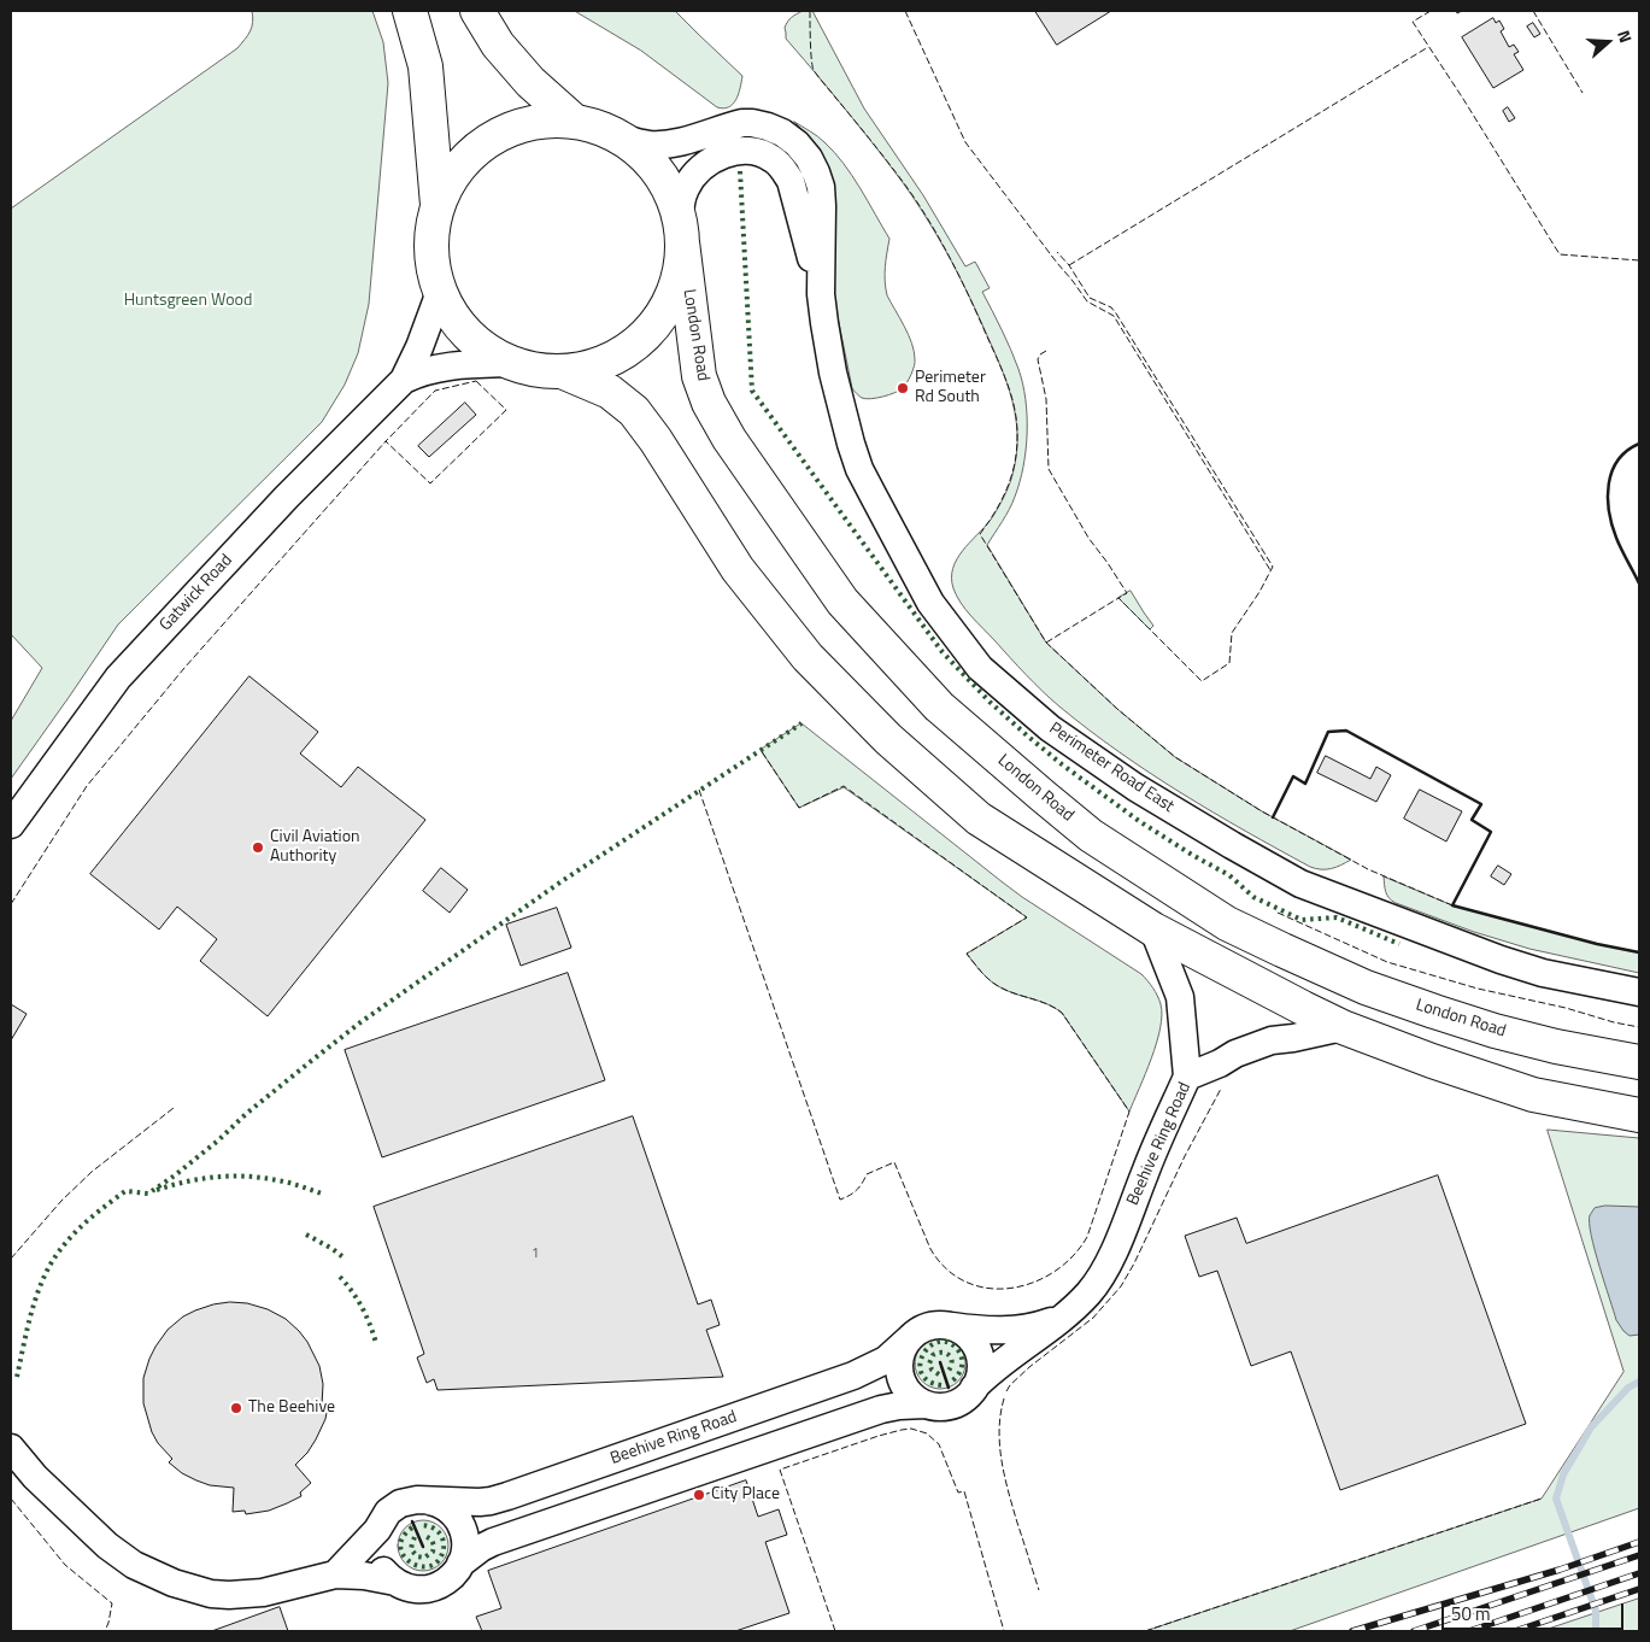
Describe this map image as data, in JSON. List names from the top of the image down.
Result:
{
  "streets": {
    "main road": ["London Road"],
    "street": ["Gatwick Road", "Perimeter Road East", "Beehive Ring Road"]
  },
  "crossings": [
    ["London Road", "Perimeter Road East"]
  ],
  "parks": ["Huntsgreen Wood"],
  "places": [
    "Perimeter Rd South",
    "Civil Aviation Authority",
    "The Beehive",
    "City Place"
  ],
  "house_numbers": ["1"],
  "scale_bar": "50 m",
  "north": "right"
}
